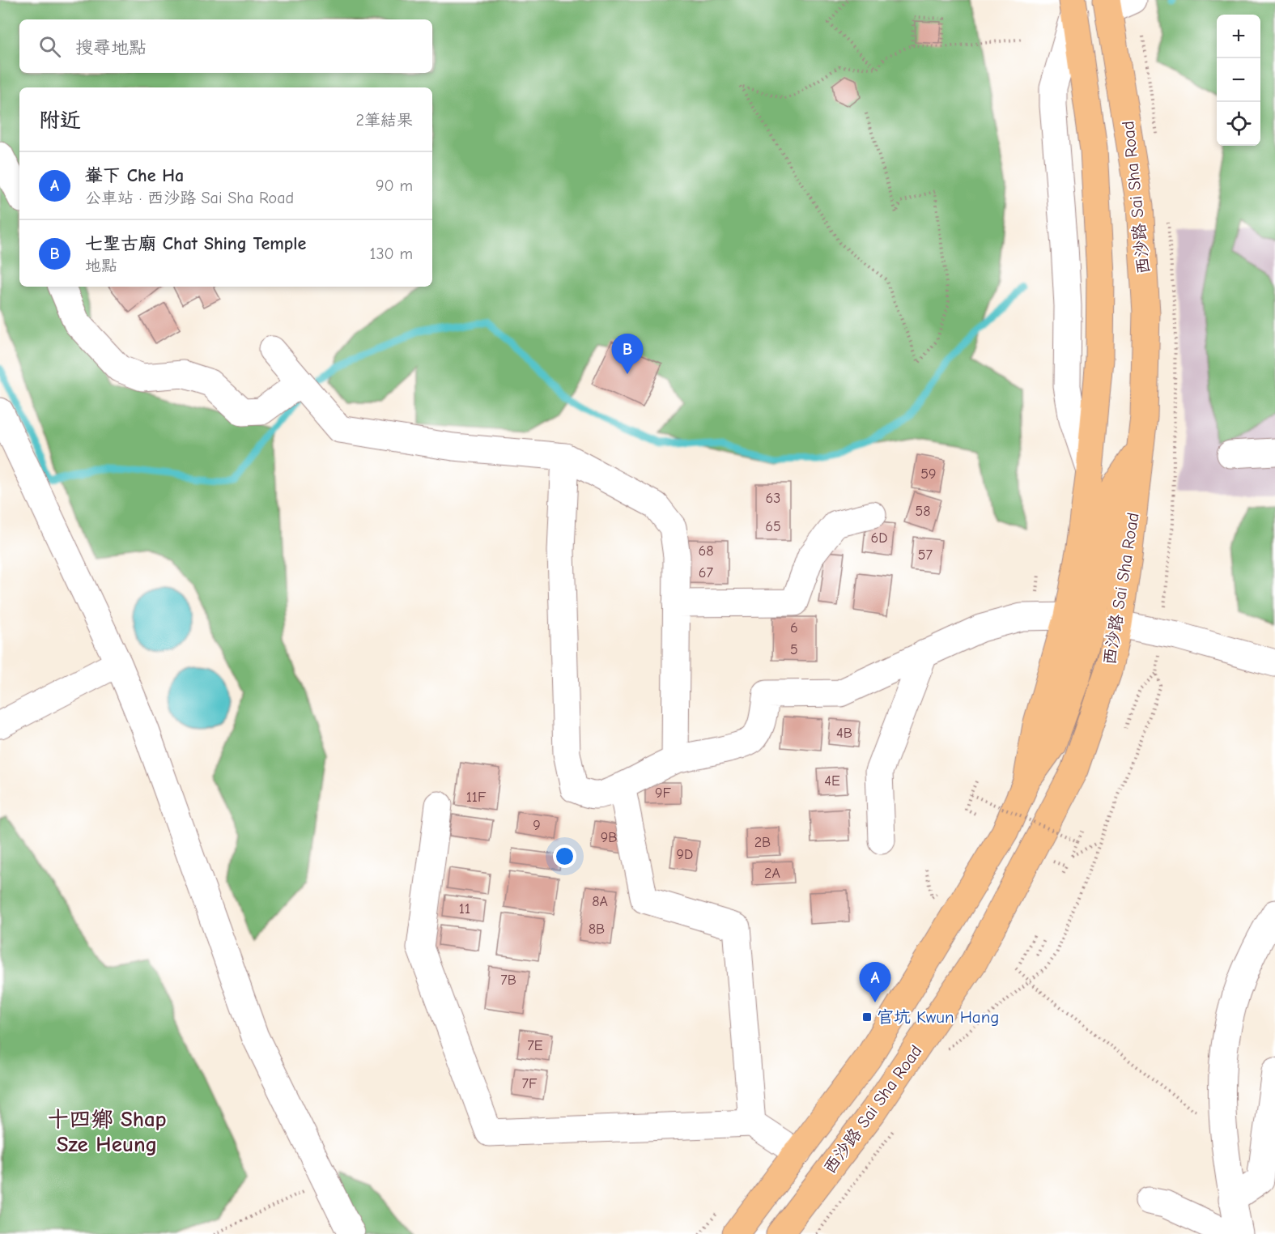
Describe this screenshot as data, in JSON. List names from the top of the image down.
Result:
{
  "streets": {
    "main road": ["西沙路 Sai Sha Road"]
  },
  "districts": ["十四鄉 Shap Sze Heung"],
  "places": {
    "transit": ["官坑 Kwun Hang"]
  },
  "house_numbers": [
    "59",
    "63",
    "58",
    "65",
    "6D",
    "68",
    "57",
    "67",
    "6",
    "5",
    "4B",
    "4E",
    "9F",
    "11F",
    "9",
    "9B",
    "2B",
    "9D",
    "2A",
    "8A",
    "11",
    "8B",
    "7B",
    "7E",
    "7F"
  ],
  "page": {
    "map_buttons": ["+", "−"],
    "search": "搜尋地點",
    "heading": ["附近", "2筆結果"],
    "list": [
      {
        "mark": "A",
        "name": "輋下 Che Ha",
        "note": "公車站 · 西沙路 Sai Sha Road",
        "value": "90 m"
      },
      {
        "mark": "B",
        "name": "七聖古廟 Chat Shing Temple",
        "note": "地點",
        "value": "130 m"
      }
    ],
    "pins": ["B", "A"]
  }
}
